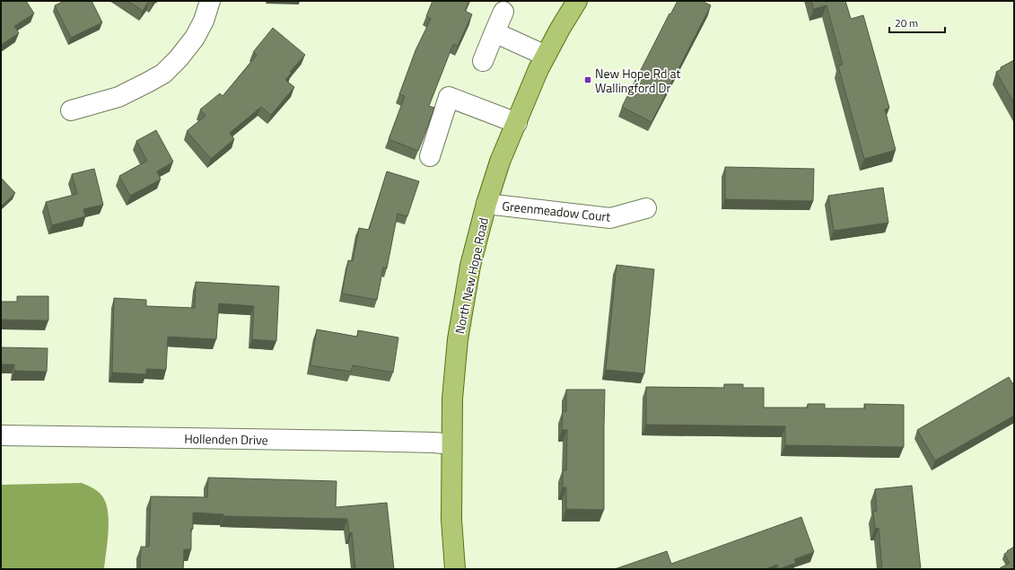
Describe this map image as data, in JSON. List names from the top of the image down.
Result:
{
  "streets": {
    "main road": ["North New Hope Road"],
    "street": ["Greenmeadow Court", "Hollenden Drive"]
  },
  "crossings": [
    ["Greenmeadow Court", "North New Hope Road"],
    ["North New Hope Road", "Hollenden Drive"]
  ],
  "places": {
    "transit": ["New Hope Rd at Wallingford Dr"]
  },
  "scale_bar": "20 m"
}
